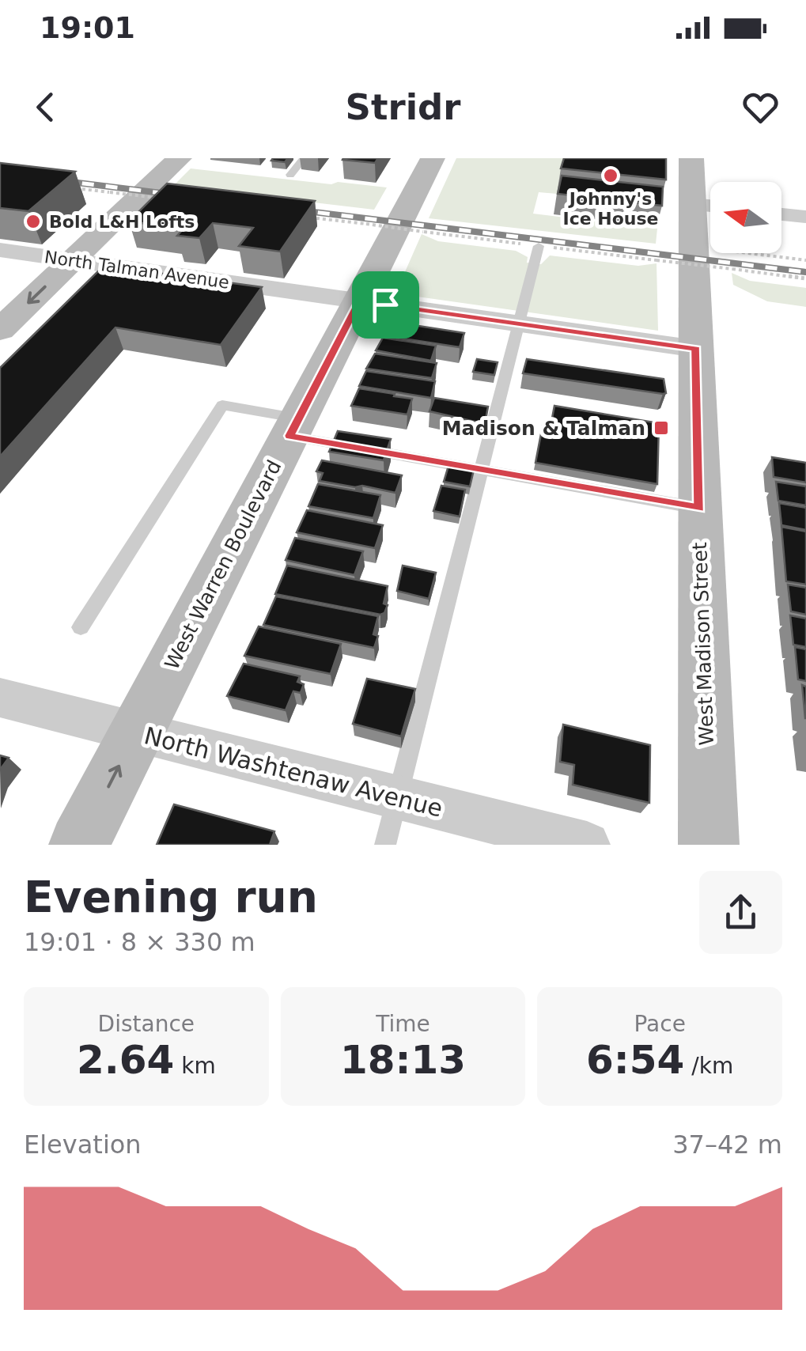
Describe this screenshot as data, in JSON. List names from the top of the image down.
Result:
{
  "streets": {
    "street": [
      "North Talman Avenue",
      "West Warren Boulevard",
      "West Madison Street",
      "North Washtenaw Avenue"
    ]
  },
  "crossings": [
    ["North Talman Avenue", "West Warren Boulevard"],
    ["North Talman Avenue", "West Madison Street"],
    ["West Warren Boulevard", "North Washtenaw Avenue"]
  ],
  "places": {
    "other": ["Johnny's Ice House", "Bold L&H Lofts"],
    "transit": ["Madison & Talman"]
  },
  "north": "left",
  "page": {
    "status": "19:01",
    "header": "Stridr",
    "heading": ["Evening run", "19:01 · 8 × 330 m"],
    "stats": [
      ["Distance", "2.64 km"],
      ["Time", "18:13"],
      ["Pace", "6:54 /km"]
    ],
    "chart": ["Elevation", "37–42 m"]
  }
}
